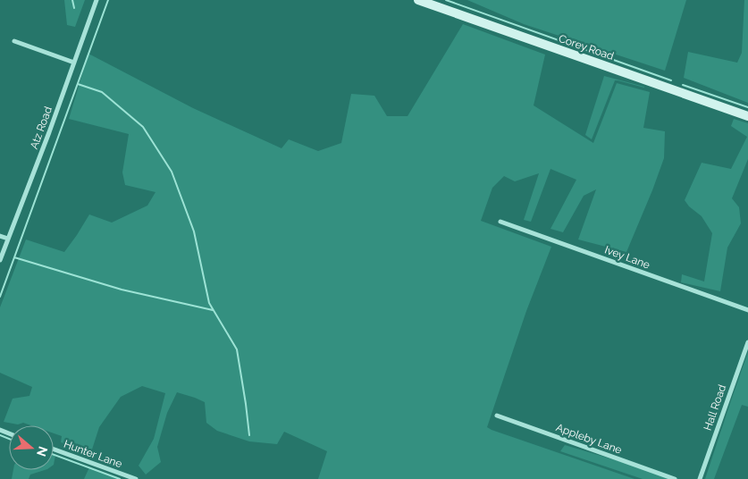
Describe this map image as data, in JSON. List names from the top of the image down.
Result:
{
  "streets": {
    "street": [
      "Corey Road",
      "Atz Road",
      "Ivey Lane",
      "Hall Road",
      "Appleby Lane",
      "Hunter Lane"
    ]
  },
  "north": "right"
}
